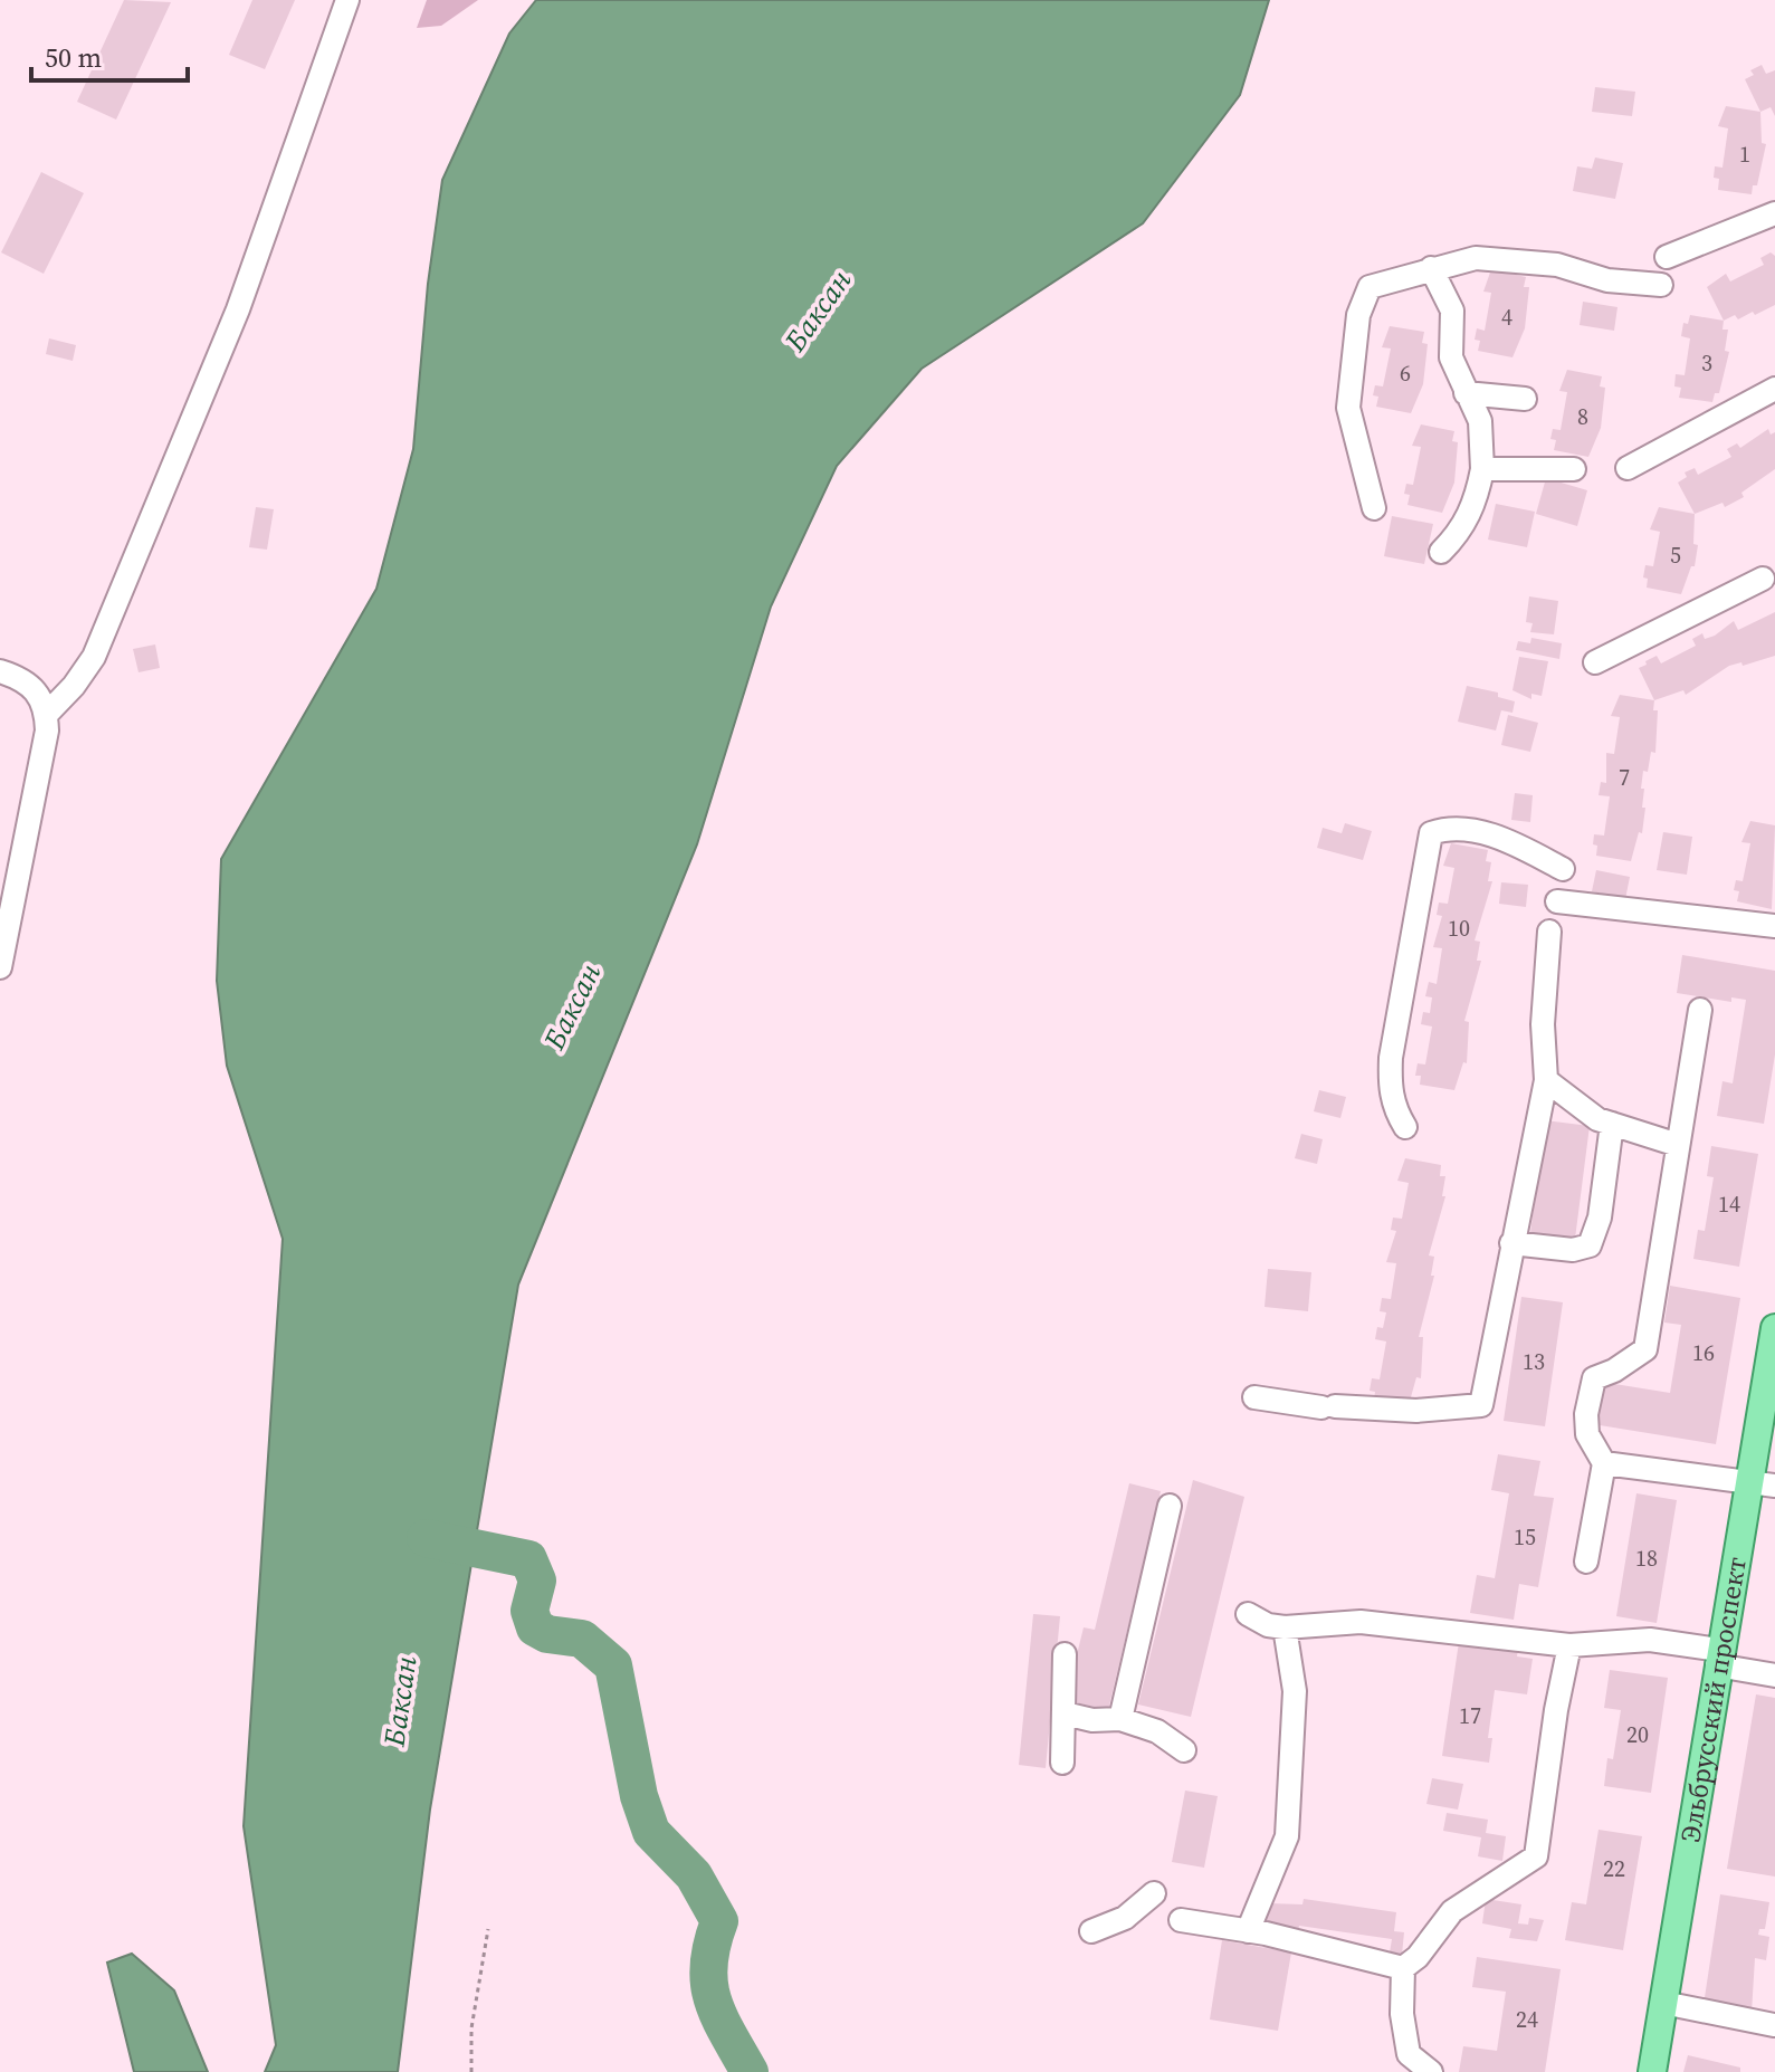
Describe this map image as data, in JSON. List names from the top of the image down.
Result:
{
  "streets": {
    "main road": ["Эльбрусский проспект"]
  },
  "water": ["Баксан"],
  "house_numbers": [
    "1",
    "4",
    "3",
    "6",
    "8",
    "5",
    "7",
    "10",
    "14",
    "16",
    "13",
    "15",
    "18",
    "17",
    "20",
    "22",
    "24"
  ],
  "scale_bar": "50 m"
}
